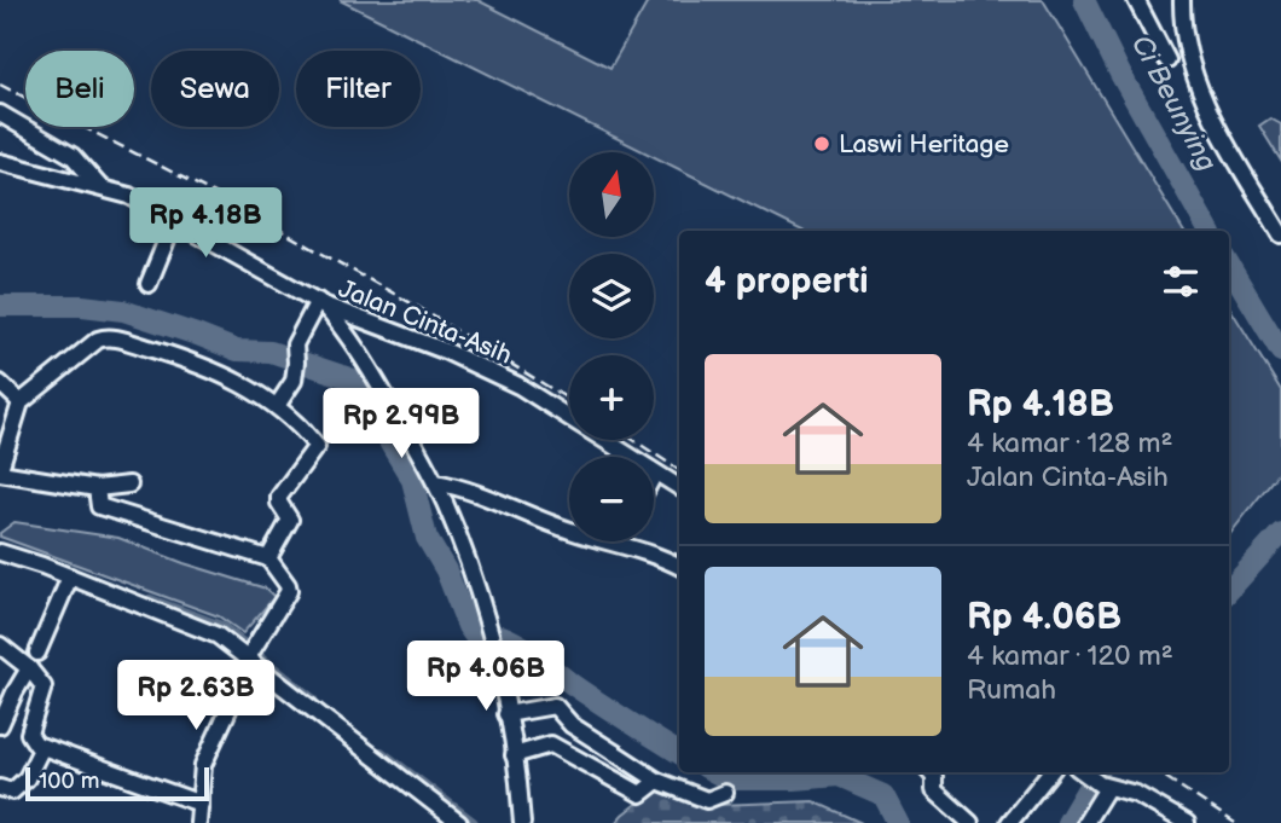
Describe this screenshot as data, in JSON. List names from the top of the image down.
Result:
{
  "streets": {
    "street": ["Jalan Cinta-Asih"]
  },
  "water": ["Ci Beunying"],
  "places": ["Laswi Heritage"],
  "scale_bar": "100 m",
  "north": "top",
  "page": {
    "chip": ["Beli", "Sewa", "Filter"],
    "map_buttons": ["+", "−"],
    "price": [
      "Rp 4.18B",
      "Rp 2.99B",
      "Rp 4.06B",
      "Rp 2.63B"
    ],
    "heading": "4 properti",
    "list": [
      {
        "name": "Rp 4.18B",
        "note": "4 kamar · 128 m² · Jalan Cinta-Asih"
      },
      {
        "name": "Rp 4.06B",
        "note": "4 kamar · 120 m² · Rumah"
      }
    ],
    "scale": "100 m"
  }
}
